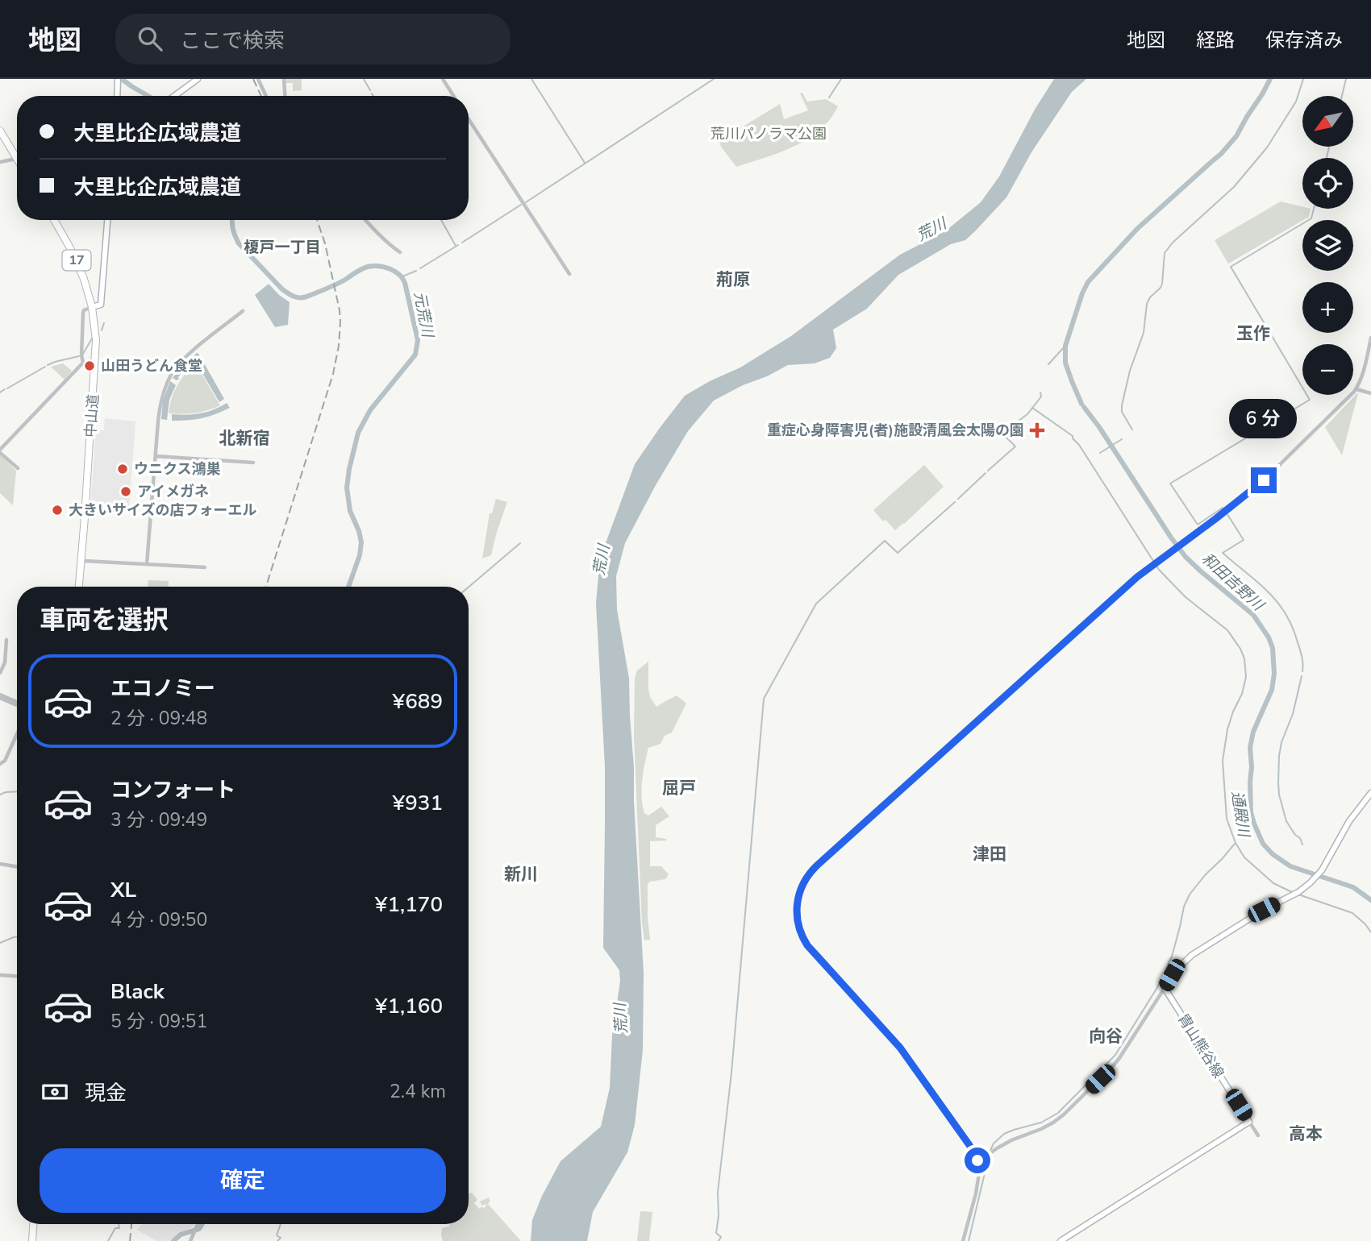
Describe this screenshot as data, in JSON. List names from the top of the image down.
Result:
{
  "streets": {
    "highway": ["17", "中山道"],
    "main road": ["胄山熊谷線"]
  },
  "districts": [
    "榎戸一丁目",
    "荊原",
    "玉作",
    "北新宿",
    "屈戸",
    "津田",
    "新川",
    "向谷",
    "高本"
  ],
  "water": [
    "荒川",
    "元荒川",
    "和田吉野川",
    "通殿川"
  ],
  "parks": ["荒川パノラマ公園"],
  "places": {
    "other": [
      "山田うどん食堂",
      "ウニクス鴻巣",
      "アイメガネ",
      "大きいサイズの店フォーエル"
    ],
    "health": ["重症心身障害児(者)施設清風会太陽の園"]
  },
  "north": "bottom left",
  "page": {
    "header": "地図",
    "search": "ここで検索",
    "nav": ["地図", "経路", "保存済み"],
    "map_buttons": ["+", "−"],
    "banner": ["大里比企広域農道", "大里比企広域農道"],
    "bubble": "6 分",
    "heading": "車両を選択",
    "list": [
      {
        "name": "エコノミー",
        "note": "2 分 · 09:48",
        "value": "¥689"
      },
      {
        "name": "コンフォート",
        "note": "3 分 · 09:49",
        "value": "¥931"
      },
      {
        "name": "XL",
        "note": "4 分 · 09:50",
        "value": "¥1,170"
      },
      {
        "name": "Black",
        "note": "5 分 · 09:51",
        "value": "¥1,160"
      }
    ],
    "pay": ["現金", "2.4 km"],
    "buttons": "確定"
  }
}
